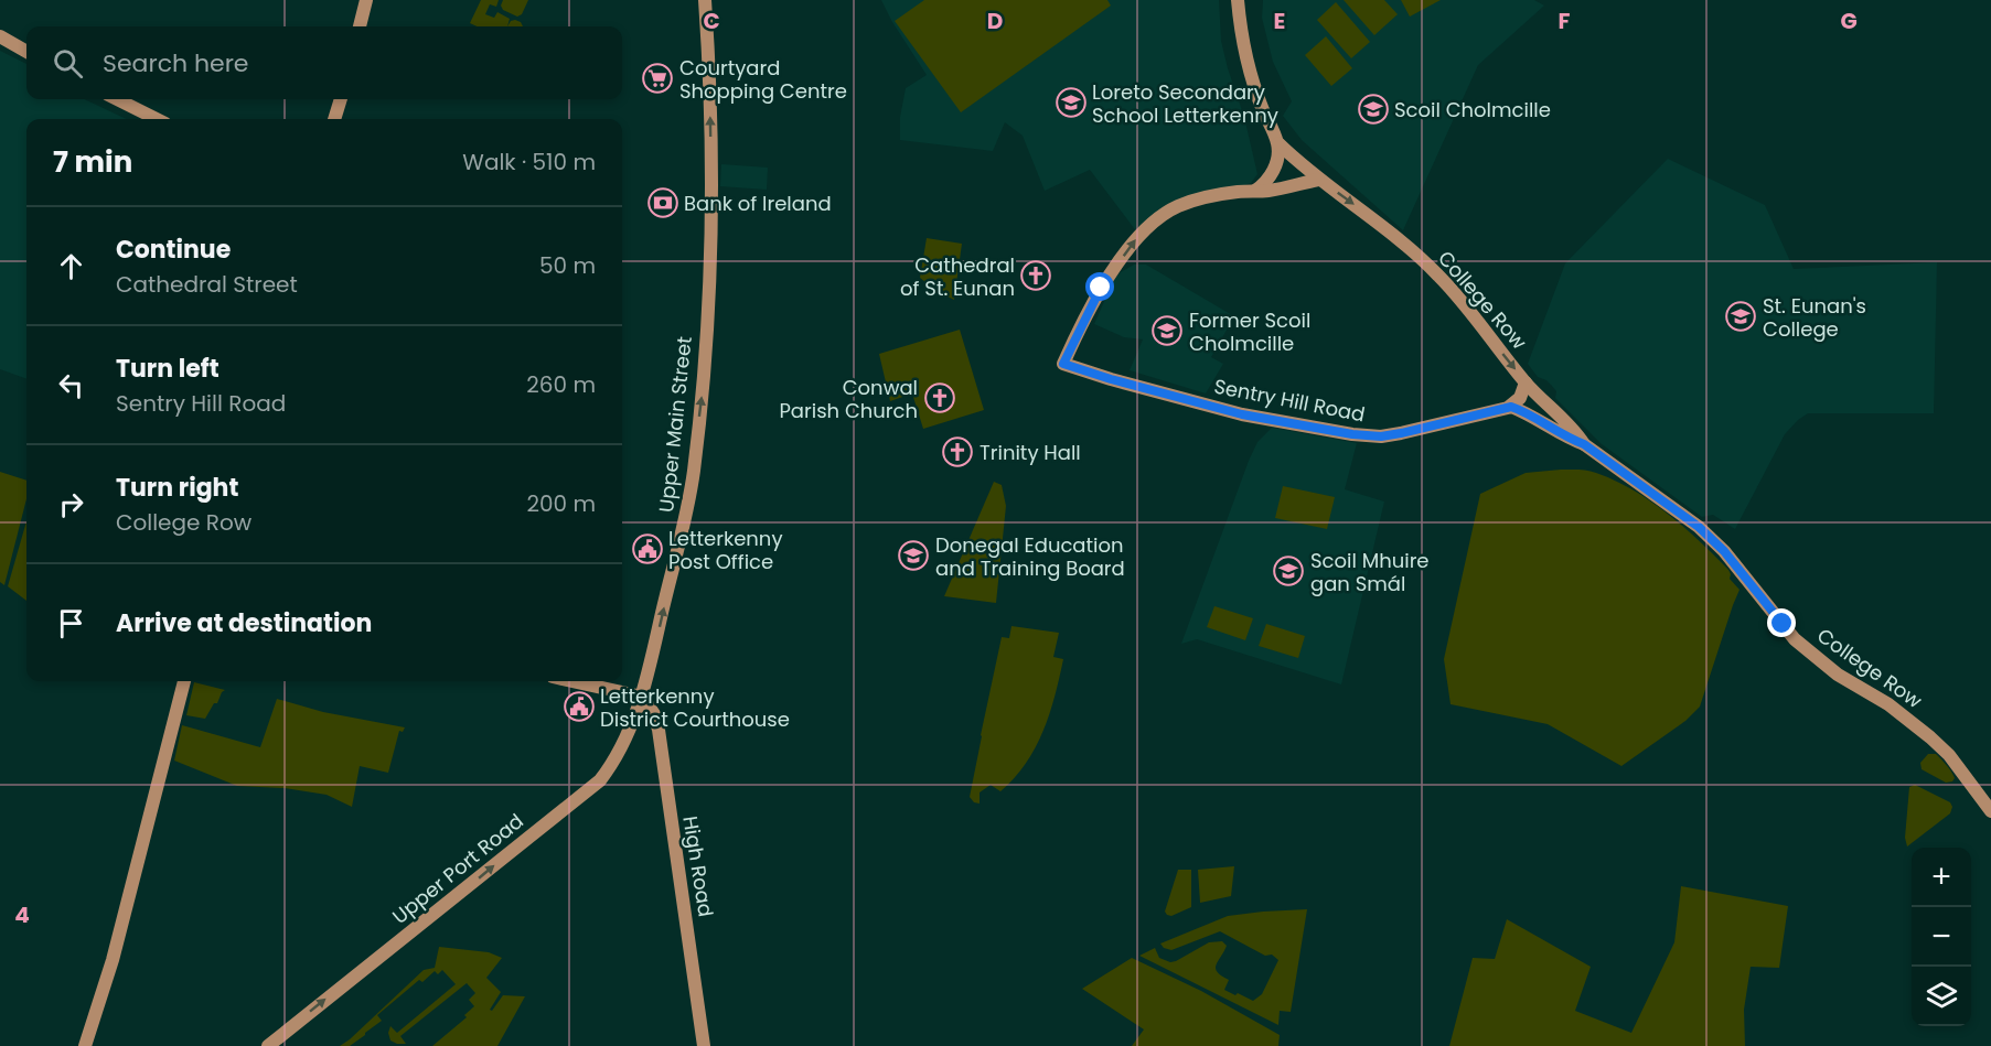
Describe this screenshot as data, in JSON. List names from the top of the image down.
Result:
{
  "streets": {
    "street": [
      "College Row",
      "Sentry Hill Road",
      "Upper Main Street",
      "High Road",
      "Upper Port Road"
    ]
  },
  "crossings": [
    ["College Row", "Sentry Hill Road"],
    ["Upper Main Street", "High Road"],
    ["Upper Main Street", "Upper Port Road"],
    ["High Road", "Upper Port Road"]
  ],
  "one_way": ["Upper Main Street", "Upper Port Road"],
  "places": {
    "supermarket": ["Courtyard Shopping Centre"],
    "school or university": [
      "Loreto Secondary School Letterkenny",
      "Scoil Cholmcille",
      "St. Eunan's College",
      "Former Scoil Cholmcille",
      "Donegal Education and Training Board",
      "Scoil Mhuire gan Smál"
    ],
    "bank": ["Bank of Ireland"],
    "church": ["Cathedral of St. Eunan", "Conwal Parish Church", "Trinity Hall"],
    "public building": ["Letterkenny Post Office", "Letterkenny District Courthouse"]
  },
  "page": {
    "search": "Search here",
    "heading": ["7 min", "Walk · 510 m"],
    "list": [
      ["Continue", "Cathedral Street", "50 m"],
      ["Turn left", "Sentry Hill Road", "260 m"],
      ["Turn right", "College Row", "200 m"],
      "Arrive at destination"
    ],
    "map_buttons": ["+", "−"]
  },
  "grid": {
    "columns": [
      "C",
      "D",
      "E",
      "F",
      "G"
    ],
    "rows": ["4"]
  }
}
